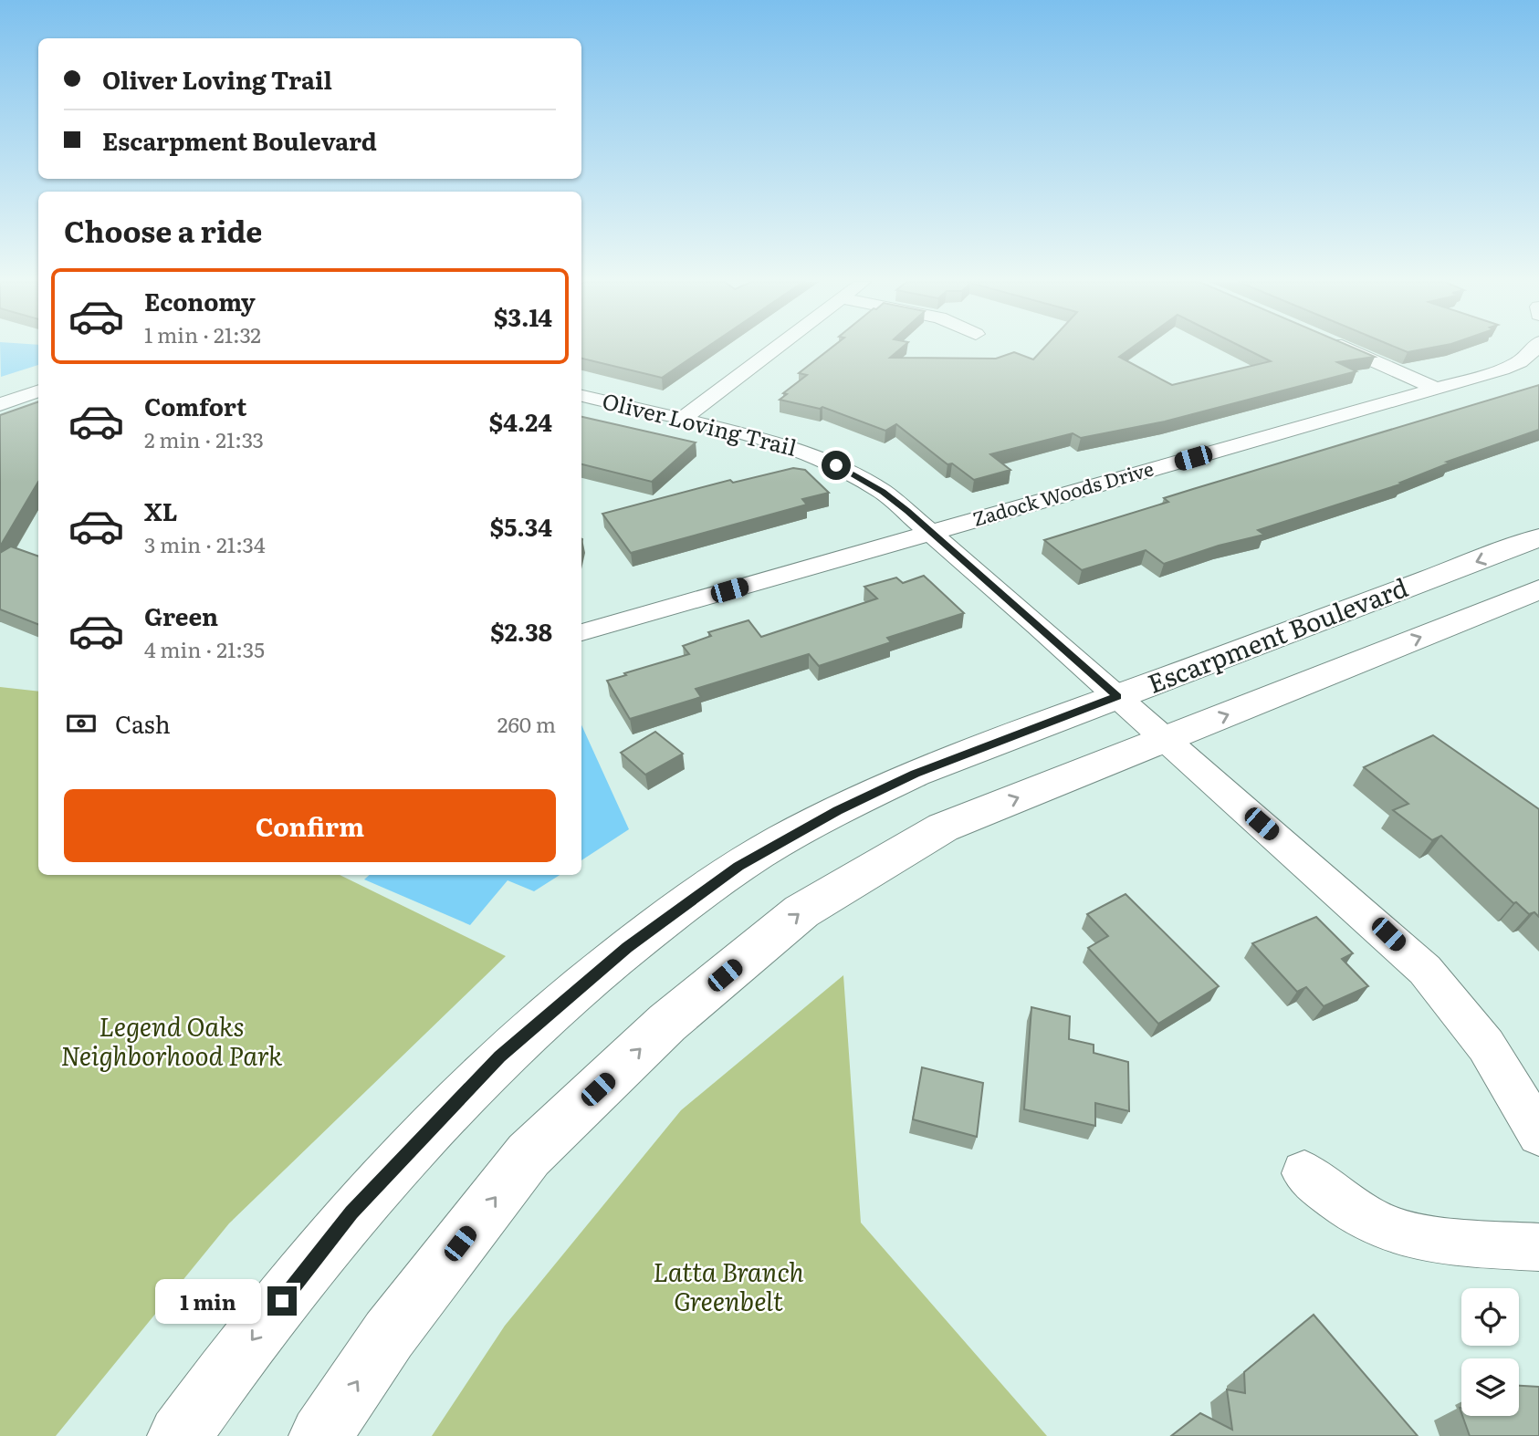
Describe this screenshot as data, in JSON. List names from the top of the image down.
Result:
{
  "streets": {
    "main road": ["Escarpment Boulevard"],
    "street": ["Oliver Loving Trail", "Zadock Woods Drive"]
  },
  "crossings": [
    ["Oliver Loving Trail", "Zadock Woods Drive"],
    ["Oliver Loving Trail", "Escarpment Boulevard"]
  ],
  "parks": ["Legend Oaks Neighborhood Park", "Latta Branch Greenbelt"],
  "page": {
    "banner": ["Oliver Loving Trail", "Escarpment Boulevard"],
    "heading": "Choose a ride",
    "list": [
      {
        "name": "Economy",
        "note": "1 min · 21:32",
        "value": "$3.14"
      },
      {
        "name": "Comfort",
        "note": "2 min · 21:33",
        "value": "$4.24"
      },
      {
        "name": "XL",
        "note": "3 min · 21:34",
        "value": "$5.34"
      },
      {
        "name": "Green",
        "note": "4 min · 21:35",
        "value": "$2.38"
      }
    ],
    "pay": ["Cash", "260 m"],
    "buttons": "Confirm",
    "bubble": "1 min"
  }
}
